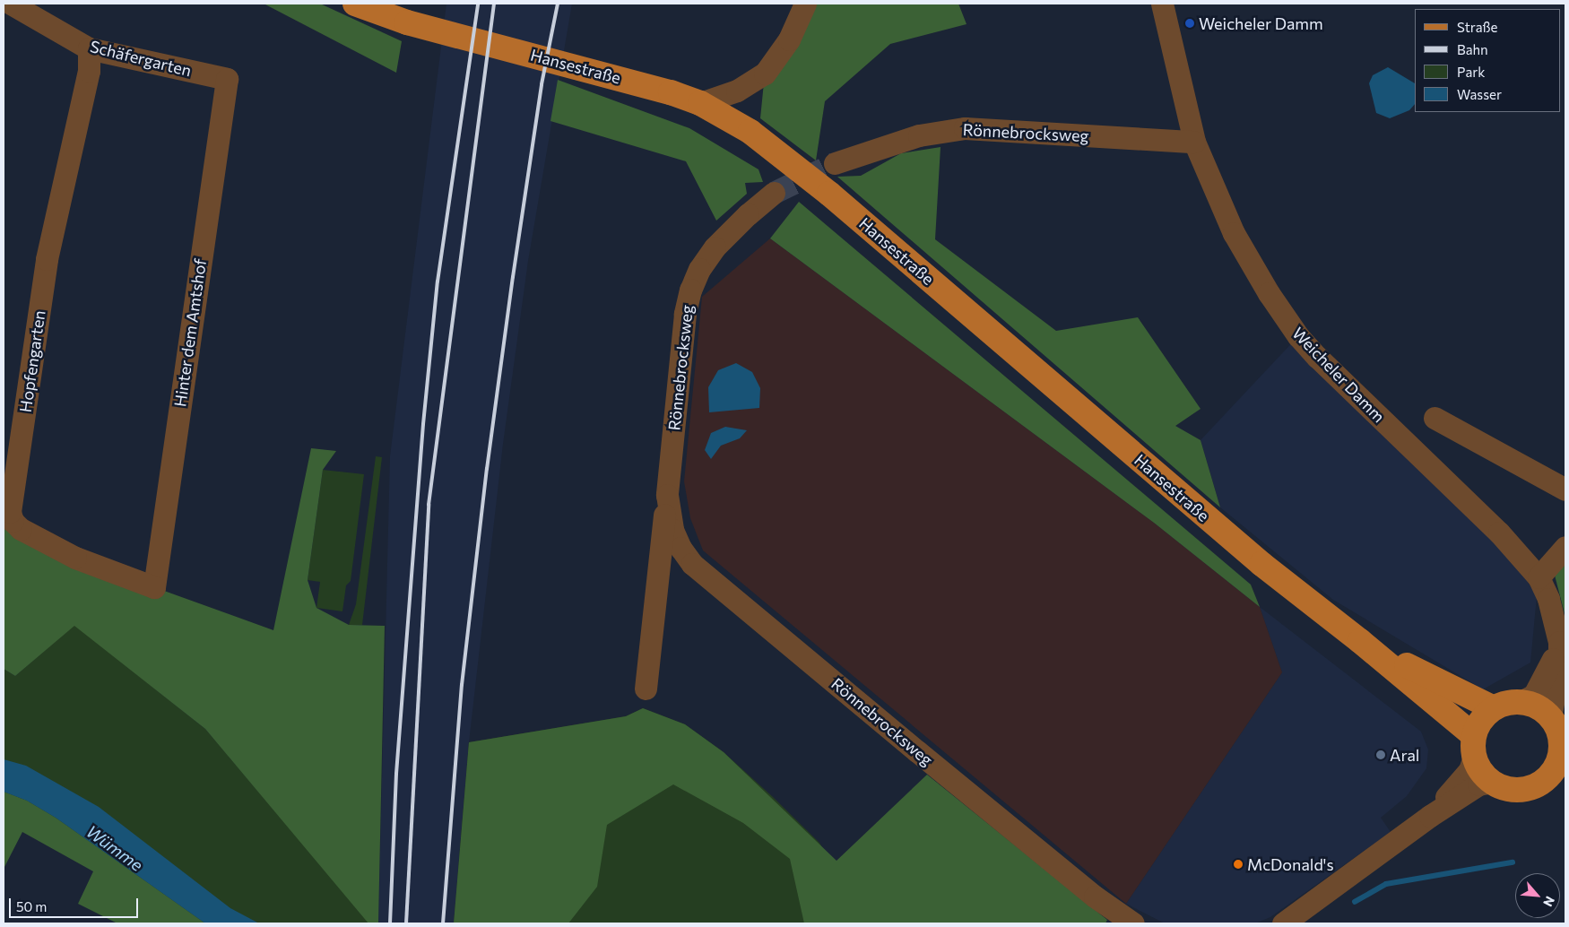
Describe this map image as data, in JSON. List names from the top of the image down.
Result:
{
  "streets": {
    "main road": ["Hansestraße"],
    "street": [
      "Schäfergarten",
      "Rönnebrocksweg",
      "Hinter dem Amtshof",
      "Hopfengarten",
      "Weicheler Damm"
    ]
  },
  "crossings": [
    ["Schäfergarten", "Hinter dem Amtshof"],
    ["Schäfergarten", "Hopfengarten"],
    ["Hansestraße", "Weicheler Damm"],
    ["Rönnebrocksweg", "Weicheler Damm"],
    ["Hinter dem Amtshof", "Hopfengarten"]
  ],
  "water": ["Wümme"],
  "places": ["Weicheler Damm", "Aral", "McDonald's"],
  "legend": [
    "Straße",
    "Bahn",
    "Park",
    "Wasser"
  ],
  "scale_bar": "50 m",
  "north": "bottom right"
}
